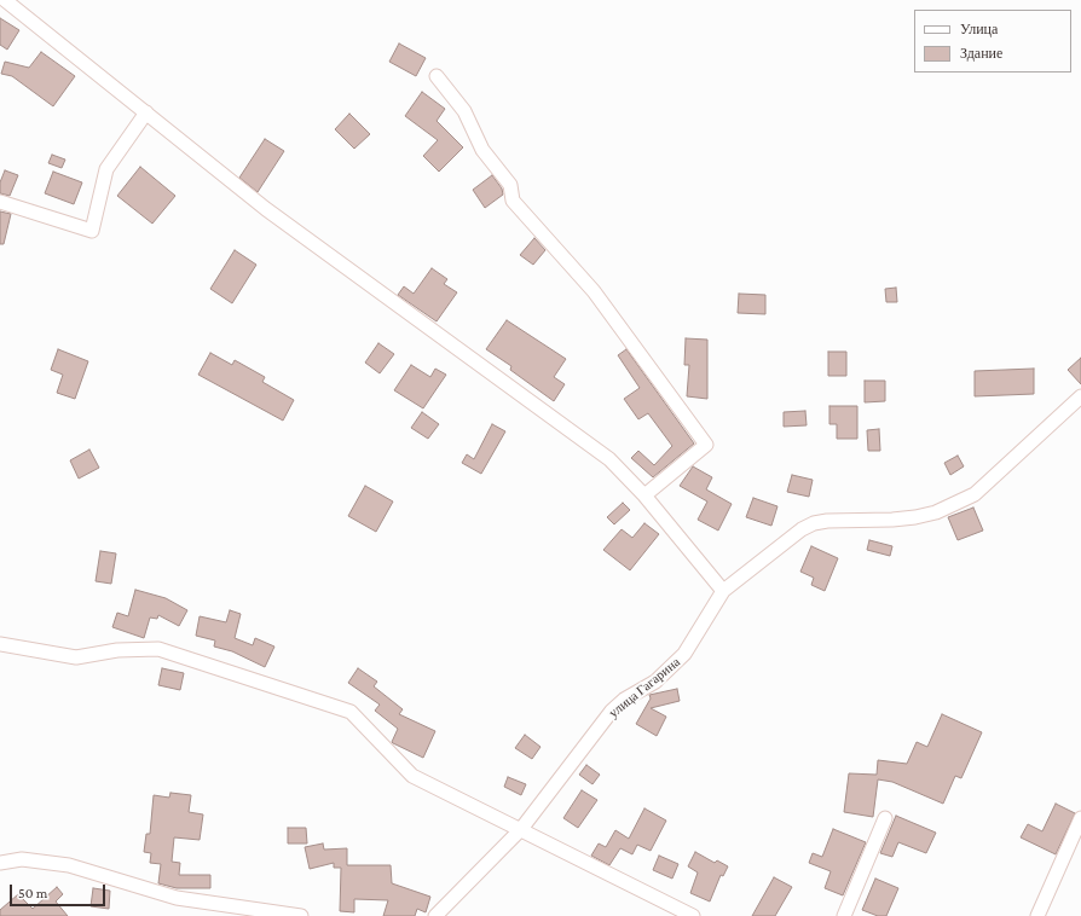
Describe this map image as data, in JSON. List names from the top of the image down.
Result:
{
  "streets": {
    "street": ["улица Гагарина"]
  },
  "legend": ["Улица", "Здание"],
  "scale_bar": "50 m"
}
